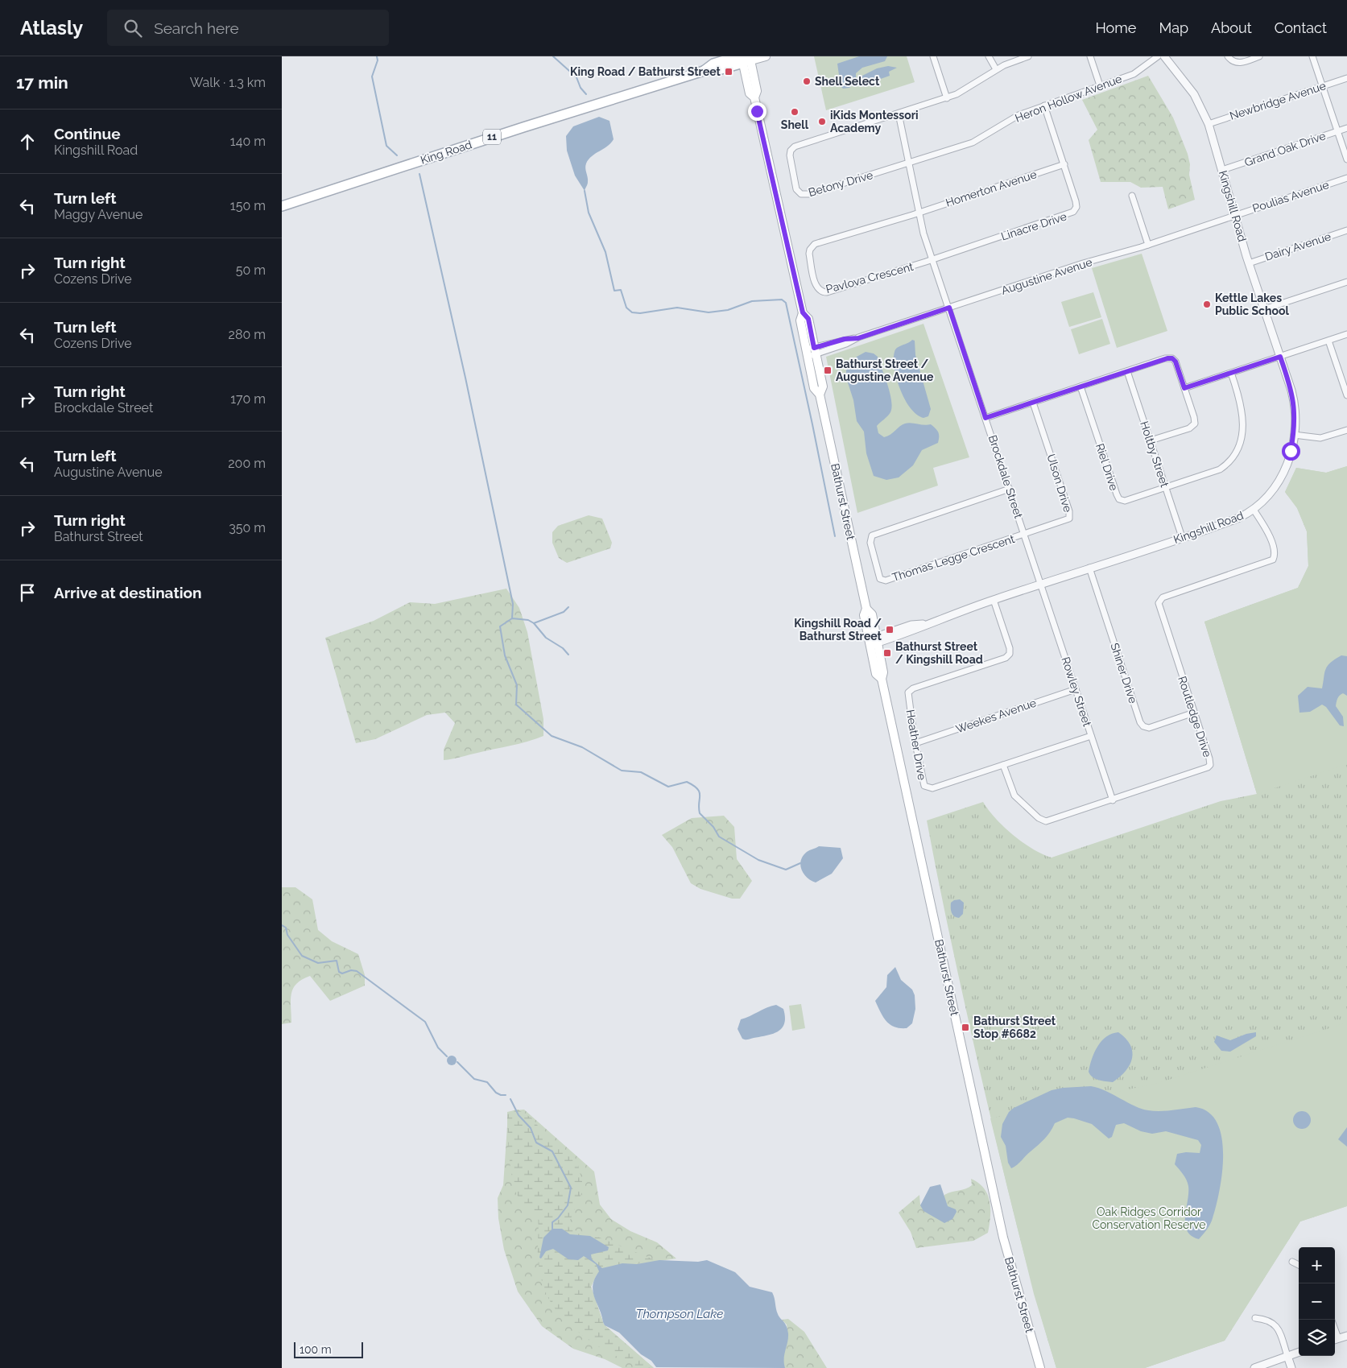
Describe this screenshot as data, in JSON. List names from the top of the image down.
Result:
{
  "streets": {
    "main road": ["11", "King Road", "Bathurst Street"],
    "street": [
      "Heron Hollow Avenue",
      "Newbridge Avenue",
      "Grand Oak Drive",
      "Betony Drive",
      "Homerton Avenue",
      "Poulias Avenue",
      "Kingshill Road",
      "Linacre Drive",
      "Dairy Avenue",
      "Augustine Avenue",
      "Pavlova Crescent",
      "Holtby Street",
      "Riel Drive",
      "Brockdale Street",
      "Ulson Drive",
      "Thomas Legge Crescent",
      "Shiner Drive",
      "Rowley Street",
      "Weekes Avenue",
      "Routledge Drive",
      "Heather Drive"
    ]
  },
  "crossings": [
    ["Heron Hollow Avenue", "Betony Drive"],
    ["Heron Hollow Avenue", "Linacre Drive"],
    ["Heron Hollow Avenue", "Brockdale Street"],
    ["Newbridge Avenue", "Kingshill Road"],
    ["Grand Oak Drive", "Kingshill Road"],
    ["King Road", "Bathurst Street"],
    ["Betony Drive", "Brockdale Street"],
    ["Homerton Avenue", "Linacre Drive"],
    ["Homerton Avenue", "Pavlova Crescent"],
    ["Homerton Avenue", "Brockdale Street"],
    ["Poulias Avenue", "Kingshill Road"],
    ["Poulias Avenue", "Augustine Avenue"],
    ["Kingshill Road", "Dairy Avenue"],
    ["Kingshill Road", "Augustine Avenue"],
    ["Kingshill Road", "Holtby Street"],
    ["Kingshill Road", "Brockdale Street"],
    ["Kingshill Road", "Bathurst Street"],
    ["Kingshill Road", "Shiner Drive"],
    ["Kingshill Road", "Rowley Street"],
    ["Kingshill Road", "Routledge Drive"],
    ["Kingshill Road", "Heather Drive"],
    ["Linacre Drive", "Pavlova Crescent"],
    ["Linacre Drive", "Brockdale Street"],
    ["Augustine Avenue", "Brockdale Street"],
    ["Augustine Avenue", "Bathurst Street"],
    ["Pavlova Crescent", "Brockdale Street"],
    ["Holtby Street", "Riel Drive"],
    ["Brockdale Street", "Ulson Drive"],
    ["Brockdale Street", "Thomas Legge Crescent"],
    ["Brockdale Street", "Rowley Street"],
    ["Ulson Drive", "Thomas Legge Crescent"],
    ["Shiner Drive", "Routledge Drive"],
    ["Rowley Street", "Weekes Avenue"],
    ["Rowley Street", "Routledge Drive"],
    ["Rowley Street", "Heather Drive"],
    ["Weekes Avenue", "Heather Drive"],
    ["Routledge Drive", "Heather Drive"]
  ],
  "water": ["Thompson Lake"],
  "parks": ["Oak Ridges Corridor Conservation Reserve"],
  "places": {
    "transit": [
      "King Road / Bathurst Street",
      "Bathurst Street / Augustine Avenue",
      "Kingshill Road / Bathurst Street",
      "Bathurst Street / Kingshill Road",
      "Bathurst Street Stop #6682"
    ],
    "other": [
      "Shell Select",
      "Shell",
      "iKids Montessori Academy",
      "Kettle Lakes Public School"
    ]
  },
  "scale_bar": "100 m",
  "page": {
    "header": "Atlasly",
    "search": "Search here",
    "nav": [
      "Home",
      "Map",
      "About",
      "Contact"
    ],
    "heading": ["17 min", "Walk · 1.3 km"],
    "list": [
      ["Continue", "Kingshill Road", "140 m"],
      ["Turn left", "Maggy Avenue", "150 m"],
      ["Turn right", "Cozens Drive", "50 m"],
      ["Turn left", "Cozens Drive", "280 m"],
      ["Turn right", "Brockdale Street", "170 m"],
      ["Turn left", "Augustine Avenue", "200 m"],
      ["Turn right", "Bathurst Street", "350 m"],
      "Arrive at destination"
    ],
    "map_buttons": ["+", "−"],
    "scale": "100 m"
  }
}
